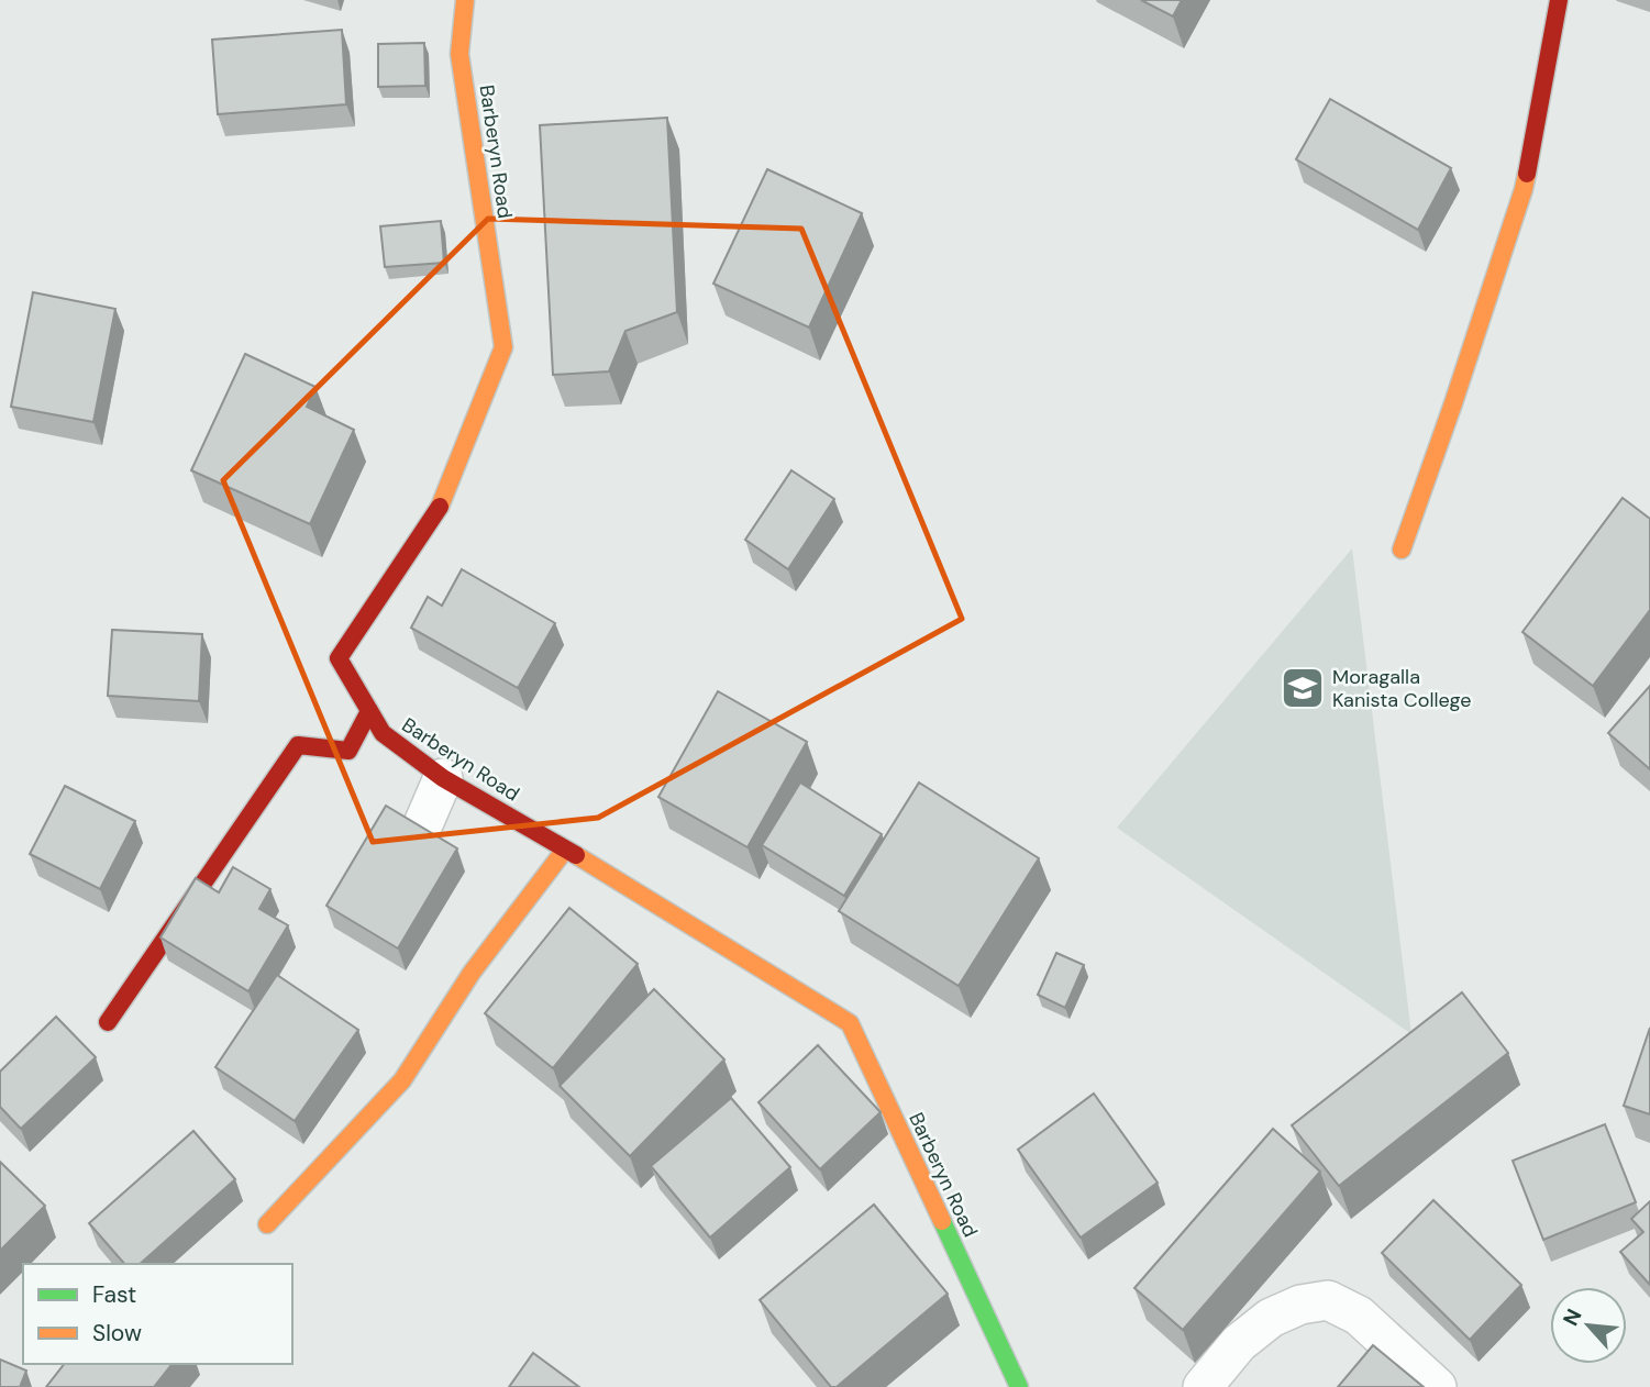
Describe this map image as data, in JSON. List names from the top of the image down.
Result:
{
  "streets": {
    "street": ["Barberyn Road"]
  },
  "places": {
    "school or university": ["Moragalla Kanista College"]
  },
  "legend": ["Fast", "Slow"],
  "north": "top left"
}
